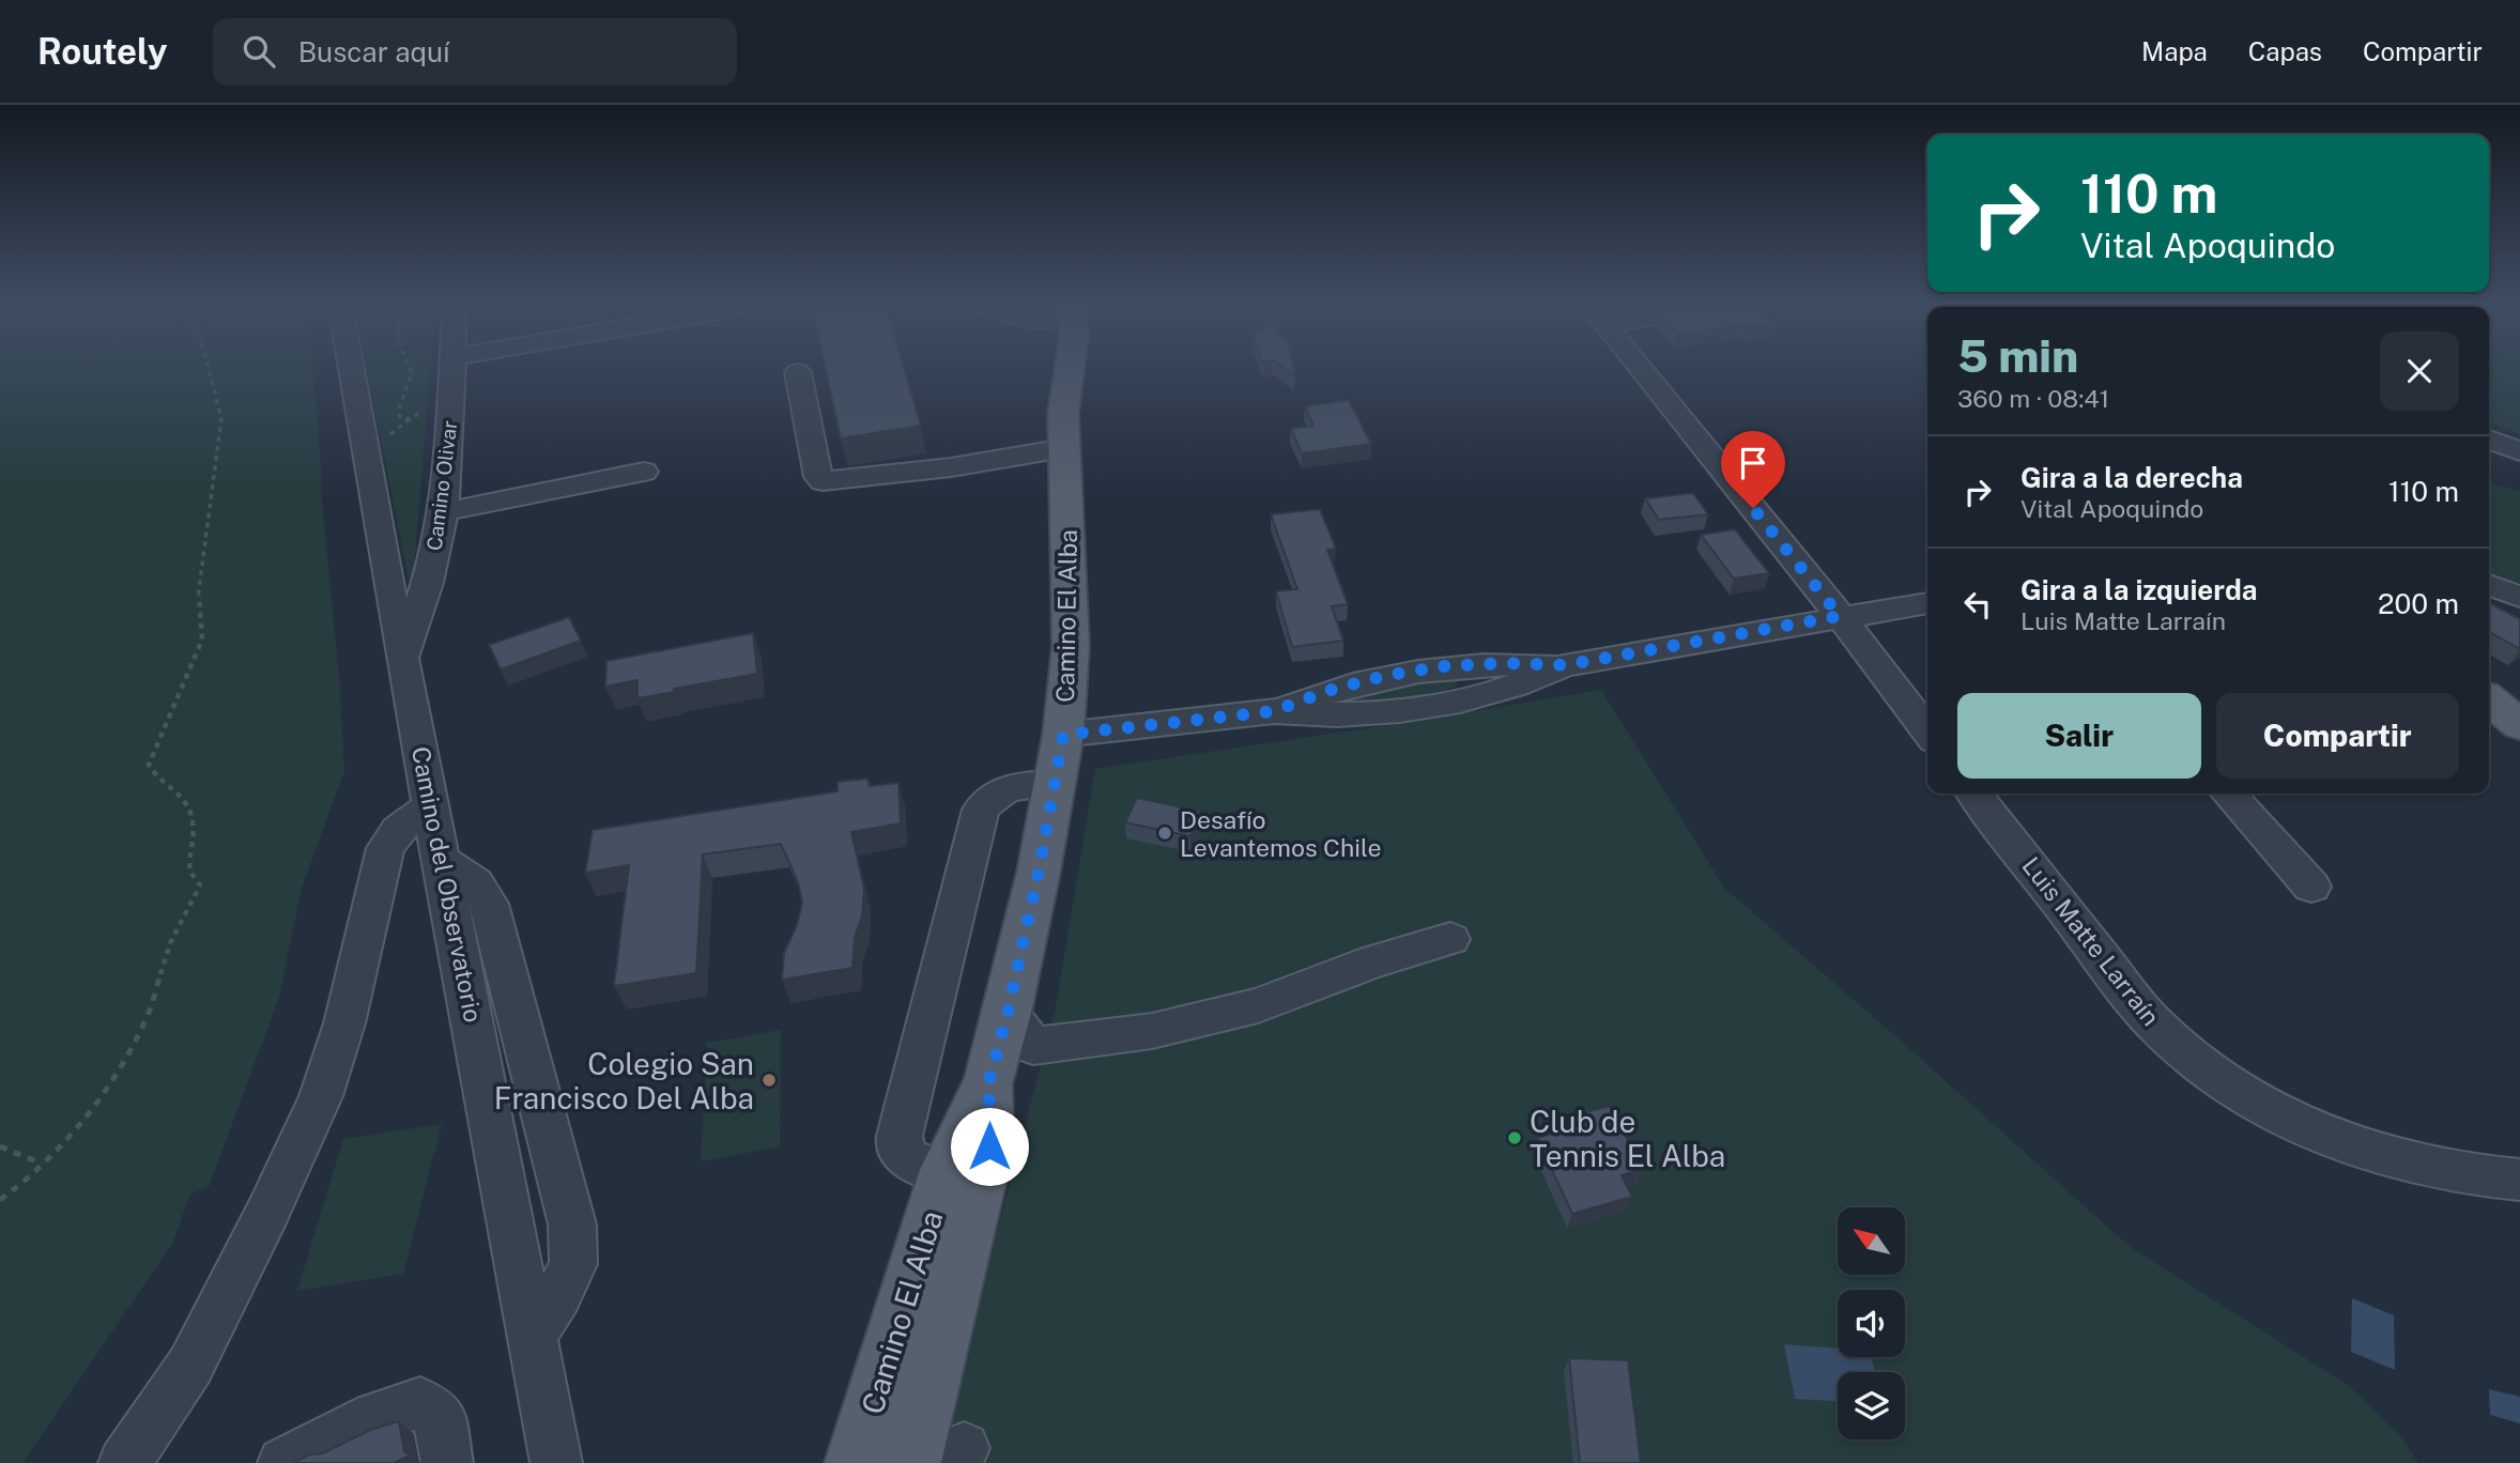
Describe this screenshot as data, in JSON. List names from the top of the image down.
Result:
{
  "streets": {
    "main road": ["Camino El Alba"],
    "street": ["Camino Olivar", "Camino del Observatorio", "Luis Matte Larraín"]
  },
  "crossings": [
    ["Camino Olivar", "Camino del Observatorio"]
  ],
  "places": ["Desafío Levantemos Chile", "Colegio San Francisco Del Alba", "Club de Tennis El Alba"],
  "north": "top left",
  "page": {
    "header": "Routely",
    "search": "Buscar aquí",
    "nav": ["Mapa", "Capas", "Compartir"],
    "turn": ["110 m", "Vital Apoquindo"],
    "heading": ["5 min", "360 m · 08:41"],
    "list": [
      {
        "name": "Gira a la derecha",
        "note": "Vital Apoquindo",
        "value": "110 m"
      },
      {
        "name": "Gira a la izquierda",
        "note": "Luis Matte Larraín",
        "value": "200 m"
      }
    ],
    "buttons": ["Salir", "Compartir"]
  }
}
